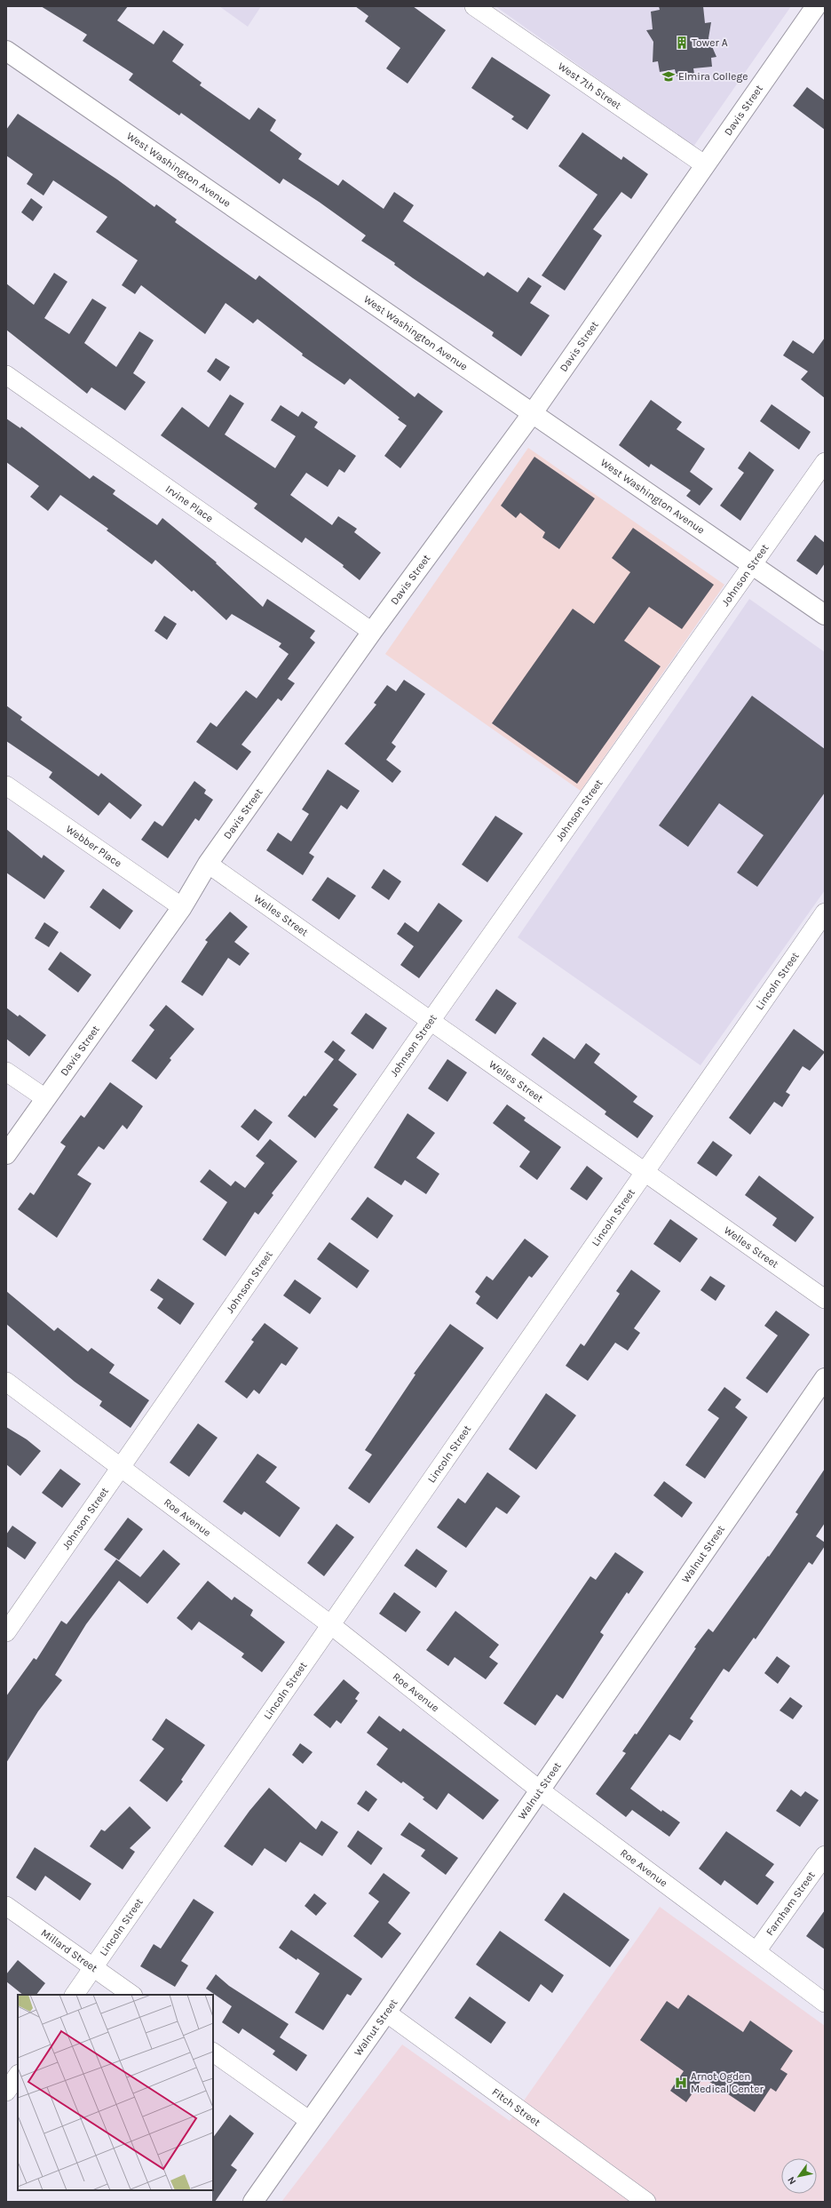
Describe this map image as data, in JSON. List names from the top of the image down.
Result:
{
  "streets": {
    "street": [
      "West 7th Street",
      "Davis Street",
      "West Washington Avenue",
      "Irvine Place",
      "Johnson Street",
      "Webber Place",
      "Welles Street",
      "Lincoln Street",
      "Roe Avenue",
      "Walnut Street",
      "Farnham Street",
      "Millard Street",
      "Fitch Street"
    ]
  },
  "crossings": [
    ["West 7th Street", "Davis Street"],
    ["Davis Street", "West Washington Avenue"],
    ["Davis Street", "Irvine Place"],
    ["Davis Street", "Webber Place"],
    ["Davis Street", "Welles Street"],
    ["West Washington Avenue", "Johnson Street"],
    ["Johnson Street", "Welles Street"],
    ["Johnson Street", "Roe Avenue"],
    ["Welles Street", "Lincoln Street"],
    ["Lincoln Street", "Roe Avenue"],
    ["Lincoln Street", "Millard Street"],
    ["Roe Avenue", "Walnut Street"],
    ["Roe Avenue", "Farnham Street"],
    ["Walnut Street", "Fitch Street"]
  ],
  "places": {
    "building": ["Tower A"],
    "school or university": ["Elmira College"],
    "hospital": ["Arnot Ogden Medical Center"]
  },
  "north": "bottom left"
}
